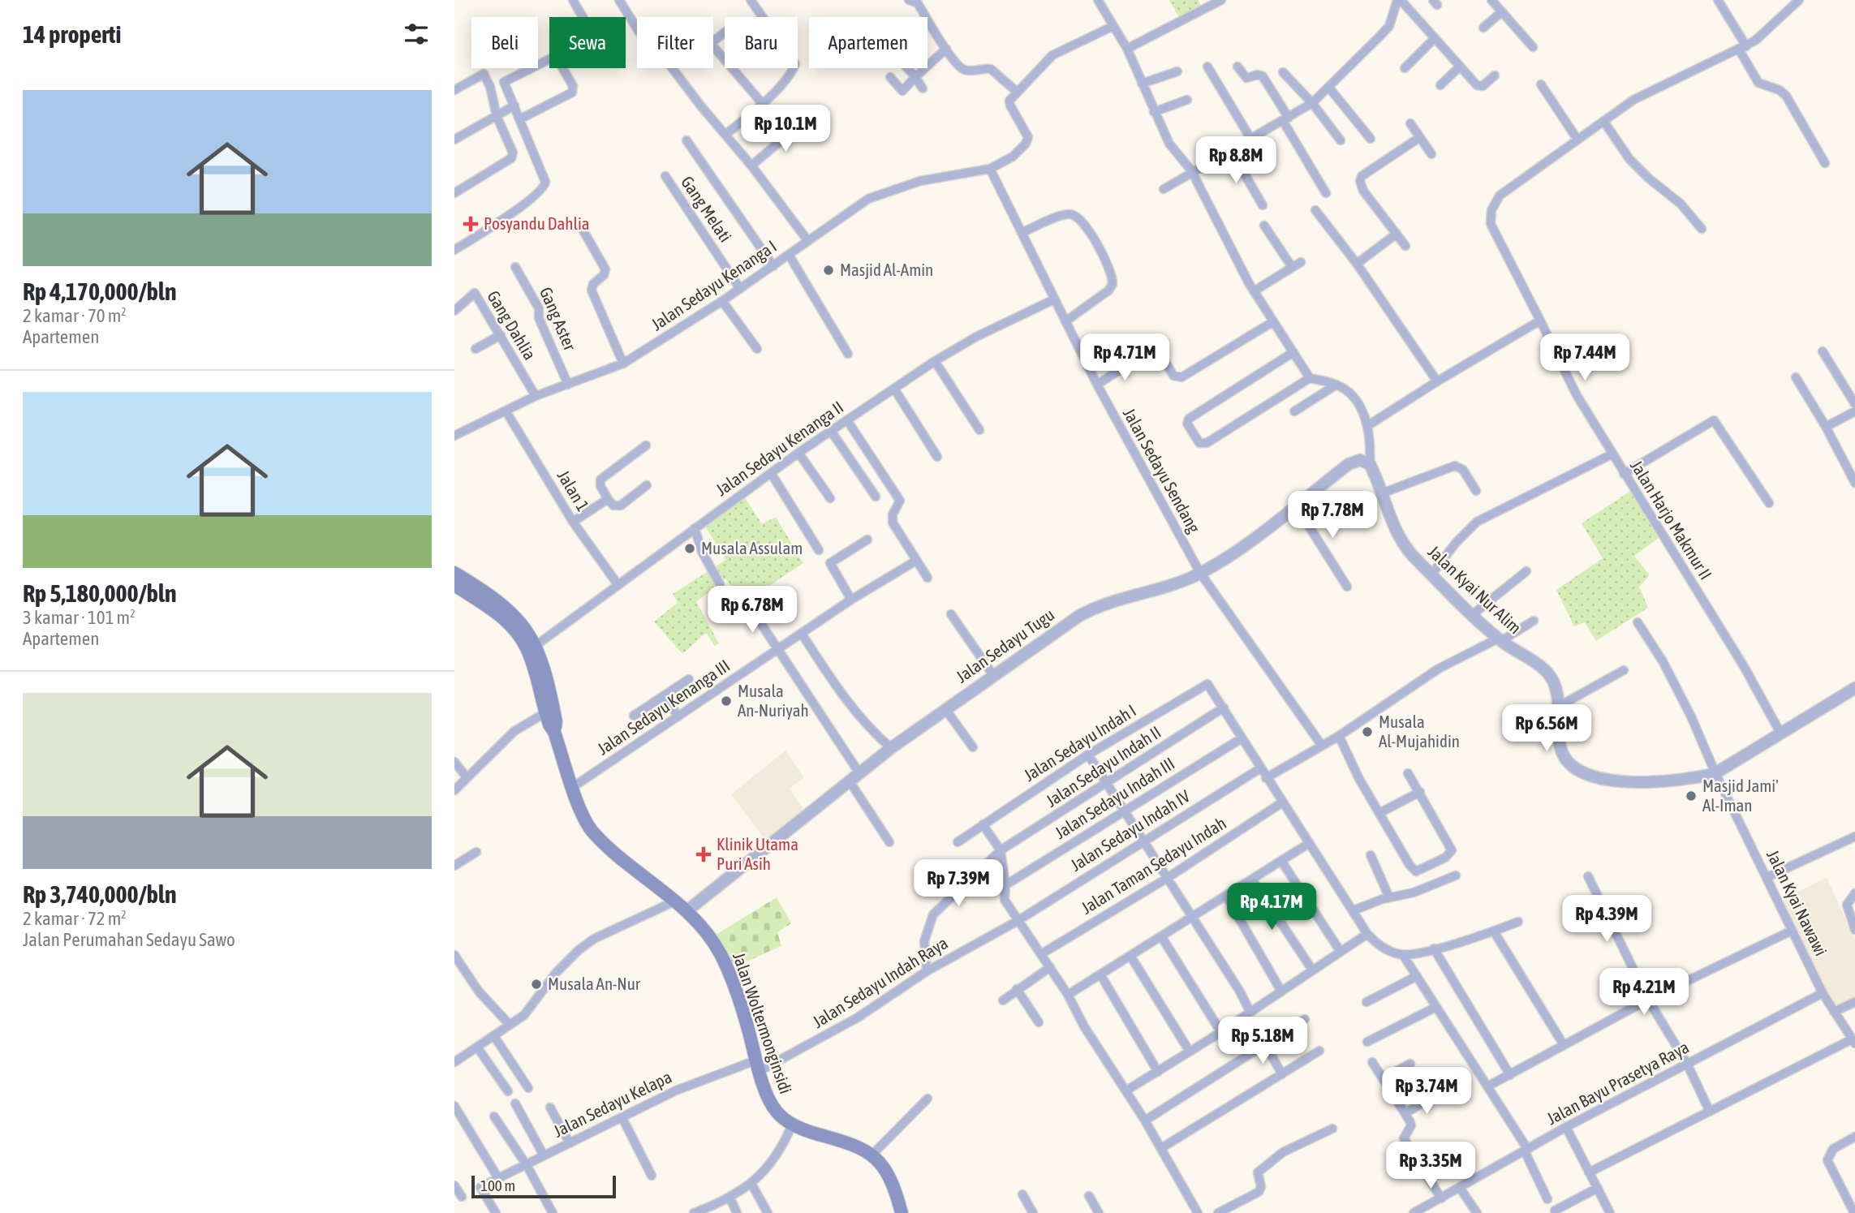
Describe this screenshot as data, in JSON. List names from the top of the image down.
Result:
{
  "streets": {
    "main road": ["Jalan Woltermonginsidi"],
    "street": [
      "Gang Melati",
      "Jalan Sedayu Kenanga I",
      "Gang Aster",
      "Gang Dahlia",
      "Jalan Sedayu Kenanga II",
      "Jalan Sedayu Sendang",
      "Jalan 1",
      "Jalan Harjo Makmur II",
      "Jalan Kyai Nur Alim",
      "Jalan Sedayu Tugu",
      "Jalan Sedayu Kenanga III",
      "Jalan Sedayu Indah I",
      "Jalan Sedayu Indah II",
      "Jalan Sedayu Indah III",
      "Jalan Sedayu Indah IV",
      "Jalan Taman Sedayu Indah",
      "Jalan Kyai Nawawi",
      "Jalan Sedayu Indah Raya",
      "Jalan Bayu Prasetya Raya",
      "Jalan Sedayu Kelapa"
    ]
  },
  "crossings": [
    ["Gang Melati", "Jalan Sedayu Kenanga I"],
    ["Jalan Sedayu Kenanga I", "Gang Aster"],
    ["Jalan Sedayu Kenanga I", "Gang Dahlia"],
    ["Jalan Sedayu Kenanga I", "Jalan Sedayu Sendang"],
    ["Jalan Sedayu Kenanga I", "Jalan 1"],
    ["Jalan Sedayu Kenanga II", "Jalan Sedayu Sendang"],
    ["Jalan Sedayu Kenanga II", "Jalan 1"],
    ["Jalan Sedayu Kenanga II", "Jalan Woltermonginsidi"],
    ["Jalan Sedayu Sendang", "Jalan Sedayu Tugu"],
    ["Jalan Harjo Makmur II", "Jalan Kyai Nur Alim"],
    ["Jalan Kyai Nur Alim", "Jalan Sedayu Tugu"],
    ["Jalan Kyai Nur Alim", "Jalan Kyai Nawawi"],
    ["Jalan Sedayu Tugu", "Jalan Woltermonginsidi"],
    ["Jalan Sedayu Kenanga III", "Jalan Woltermonginsidi"],
    ["Jalan Sedayu Indah I", "Jalan Sedayu Indah II"],
    ["Jalan Sedayu Indah II", "Jalan Sedayu Indah Raya"],
    ["Jalan Sedayu Indah IV", "Jalan Sedayu Indah Raya"],
    ["Jalan Kyai Nawawi", "Jalan Bayu Prasetya Raya"],
    ["Jalan Sedayu Indah Raya", "Jalan Woltermonginsidi"],
    ["Jalan Sedayu Indah Raya", "Jalan Sedayu Kelapa"],
    ["Jalan Woltermonginsidi", "Jalan Sedayu Kelapa"]
  ],
  "places": {
    "health": ["Posyandu Dahlia", "Klinik Utama Puri Asih"],
    "other": [
      "Masjid Al-Amin",
      "Musala Assulam",
      "Musala An-Nuriyah",
      "Musala Al-Mujahidin",
      "Masjid Jami' Al-Iman",
      "Musala An-Nur"
    ]
  },
  "scale_bar": "100 m",
  "page": {
    "heading": "14 properti",
    "chip": [
      "Beli",
      "Sewa",
      "Filter",
      "Baru",
      "Apartemen"
    ],
    "list": [
      {
        "name": "Rp 4,170,000/bln",
        "note": "2 kamar · 70 m² · Apartemen"
      },
      {
        "name": "Rp 5,180,000/bln",
        "note": "3 kamar · 101 m² · Apartemen"
      },
      {
        "name": "Rp 3,740,000/bln",
        "note": "2 kamar · 72 m² · Jalan Perumahan Sedayu Sawo"
      }
    ],
    "price": [
      "Rp 10.1M",
      "Rp 8.8M",
      "Rp 4.71M",
      "Rp 7.44M",
      "Rp 7.78M",
      "Rp 6.78M",
      "Rp 6.56M",
      "Rp 7.39M",
      "Rp 4.17M",
      "Rp 4.39M",
      "Rp 4.21M",
      "Rp 5.18M",
      "Rp 3.74M",
      "Rp 3.35M"
    ],
    "scale": "100 m"
  }
}
